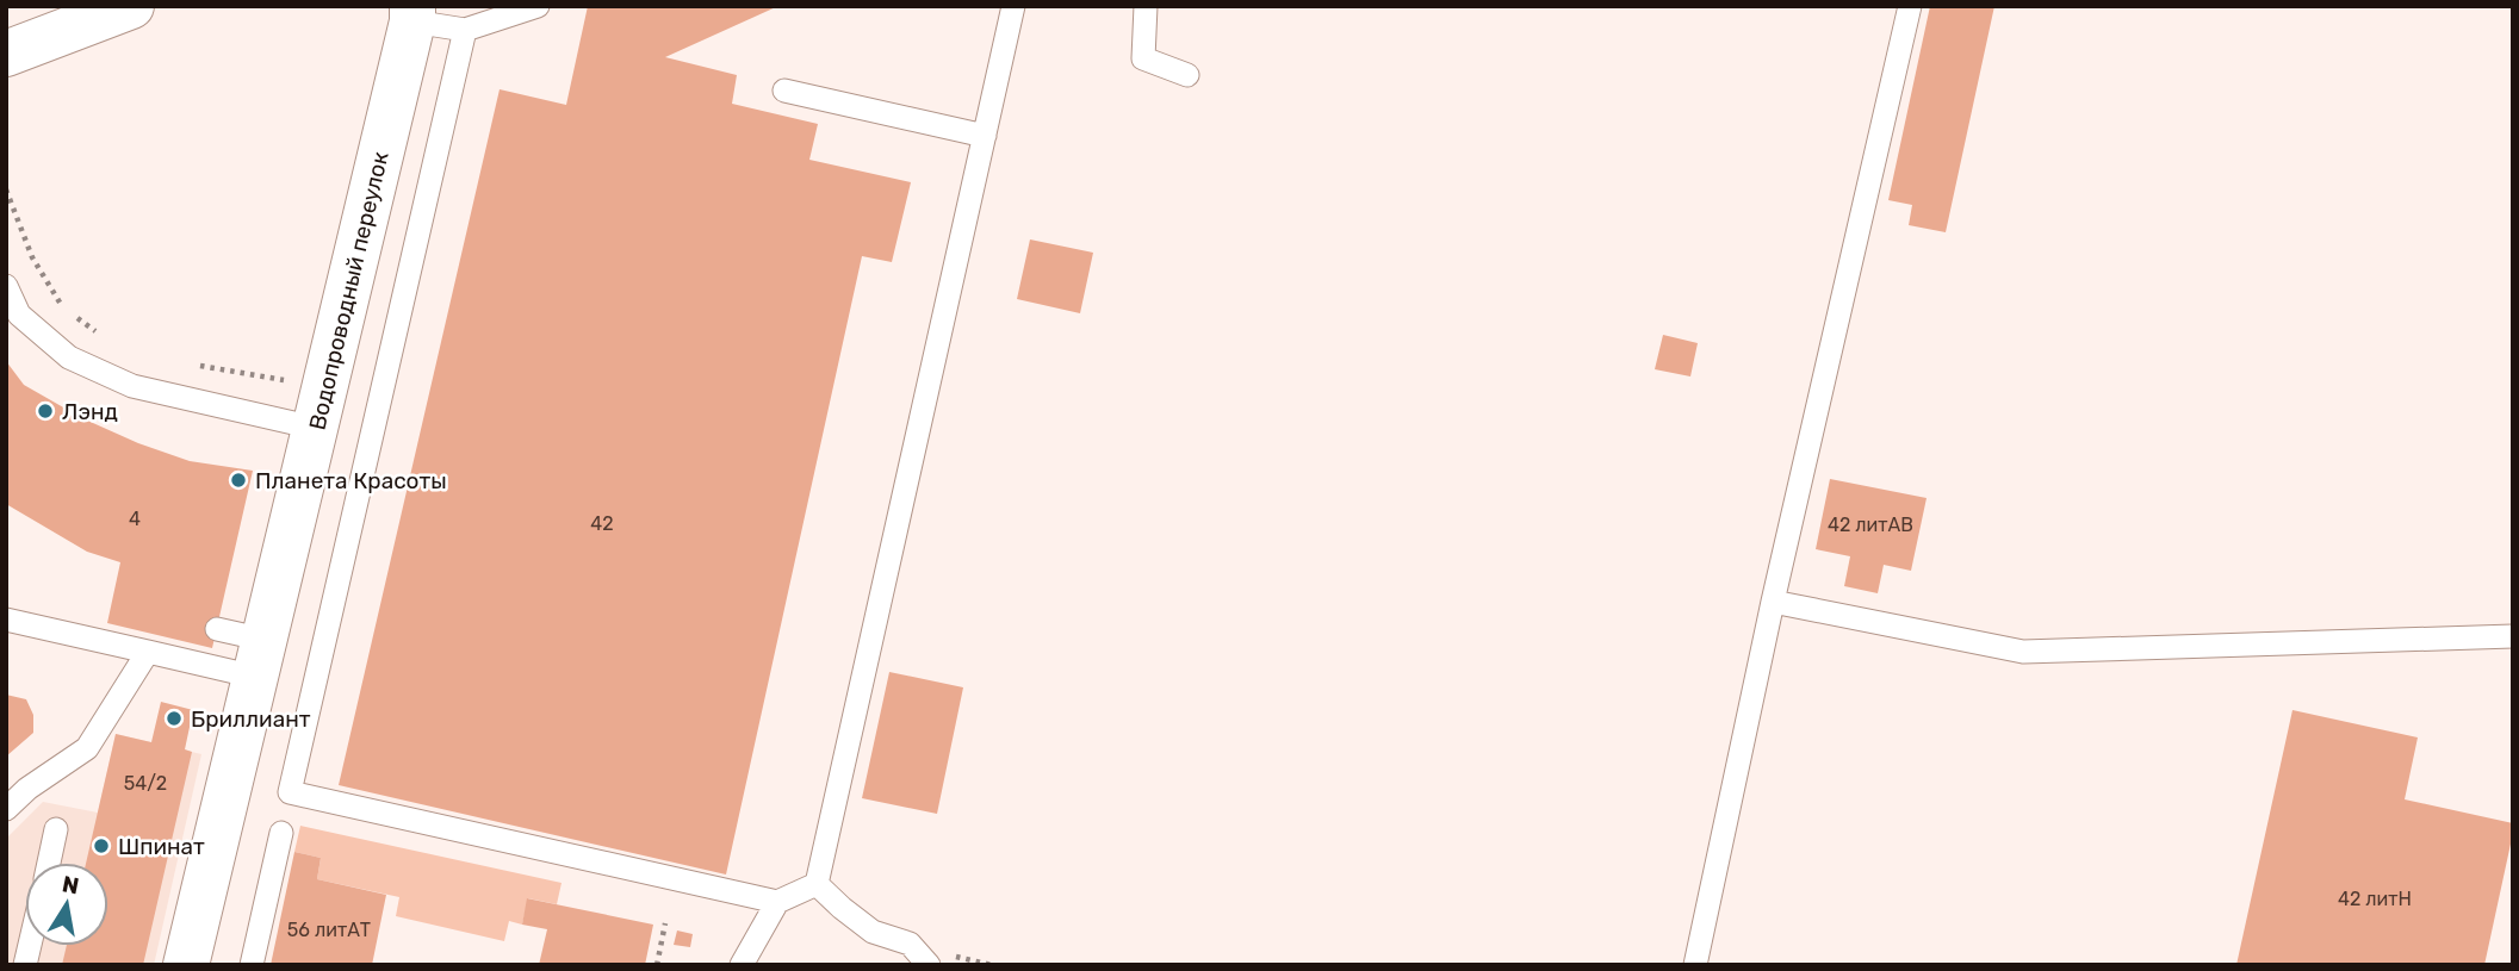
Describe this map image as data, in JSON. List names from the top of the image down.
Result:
{
  "streets": {
    "street": ["Водопроводный переулок"]
  },
  "places": [
    "Лэнд",
    "Планета Красоты",
    "Бриллиант",
    "Шпинат"
  ],
  "house_numbers": [
    "4",
    "42",
    "42 литАВ",
    "54/2",
    "42 литН",
    "56 литАТ"
  ],
  "north": "top"
}
